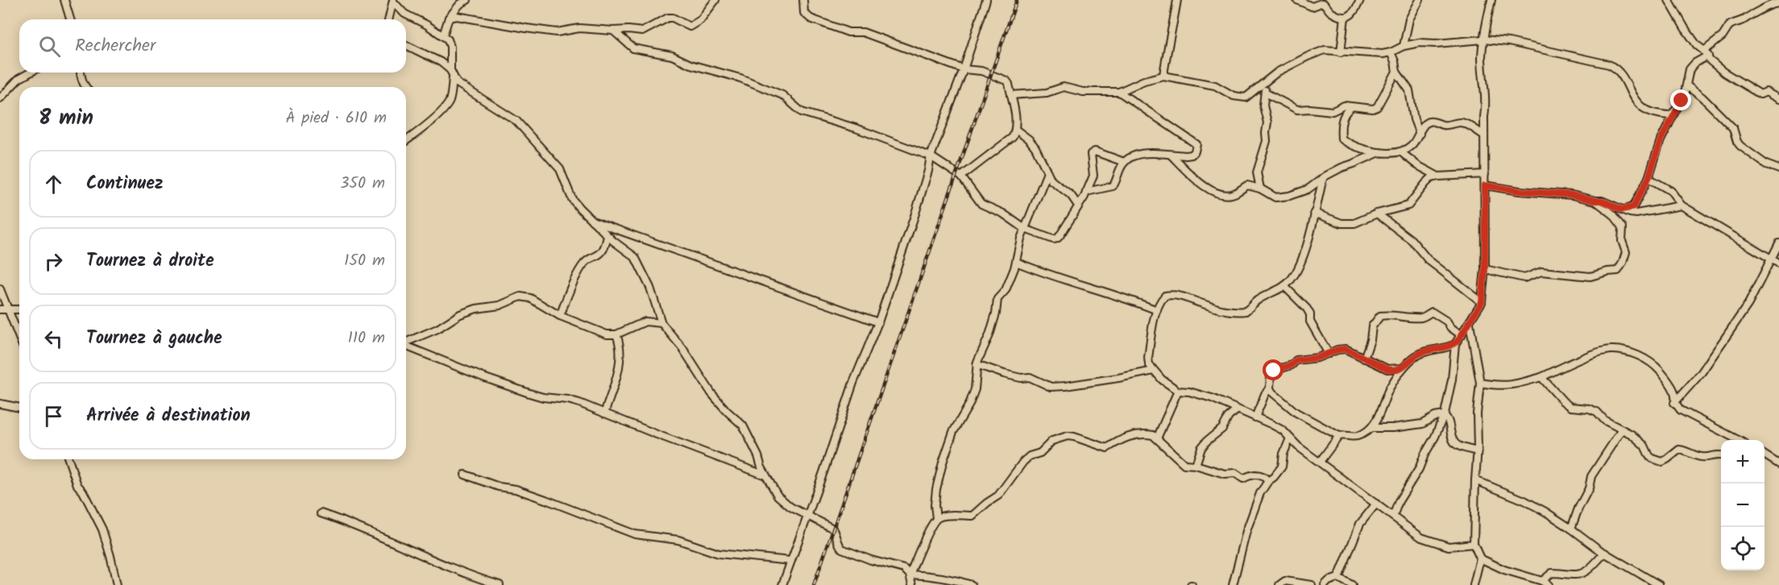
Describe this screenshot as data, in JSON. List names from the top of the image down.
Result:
{
  "page": {
    "search": "Rechercher",
    "heading": ["8 min", "À pied · 610 m"],
    "list": [
      ["Continuez", "350 m"],
      ["Tournez à droite", "150 m"],
      ["Tournez à gauche", "110 m"],
      "Arrivée à destination"
    ],
    "map_buttons": ["+", "−"]
  }
}
